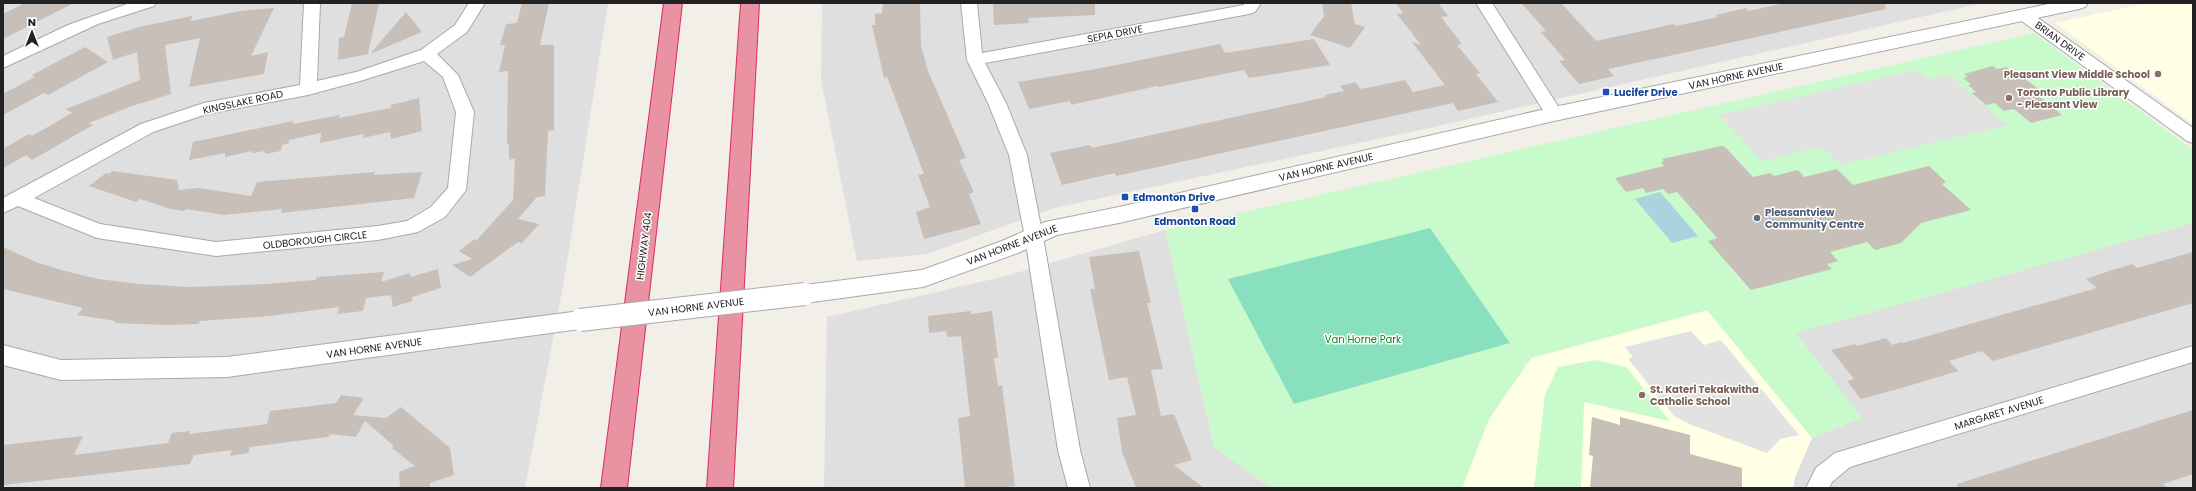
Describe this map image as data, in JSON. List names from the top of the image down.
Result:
{
  "streets": {
    "highway": ["HIGHWAY 404"],
    "street": [
      "SEPIA DRIVE",
      "BRIAN DRIVE",
      "VAN HORNE AVENUE",
      "KINGSLAKE ROAD",
      "OLDBOROUGH CIRCLE",
      "MARGARET AVENUE"
    ]
  },
  "crossings": [
    ["BRIAN DRIVE", "VAN HORNE AVENUE"],
    ["KINGSLAKE ROAD", "OLDBOROUGH CIRCLE"]
  ],
  "parks": ["Van Horne Park"],
  "places": {
    "other": [
      "Pleasant View Middle School",
      "Toronto Public Library - Pleasant View",
      "Pleasantview Community Centre",
      "St. Kateri Tekakwitha Catholic School"
    ],
    "transit": ["Lucifer Drive", "Edmonton Drive", "Edmonton Road"]
  },
  "north": "top"
}
